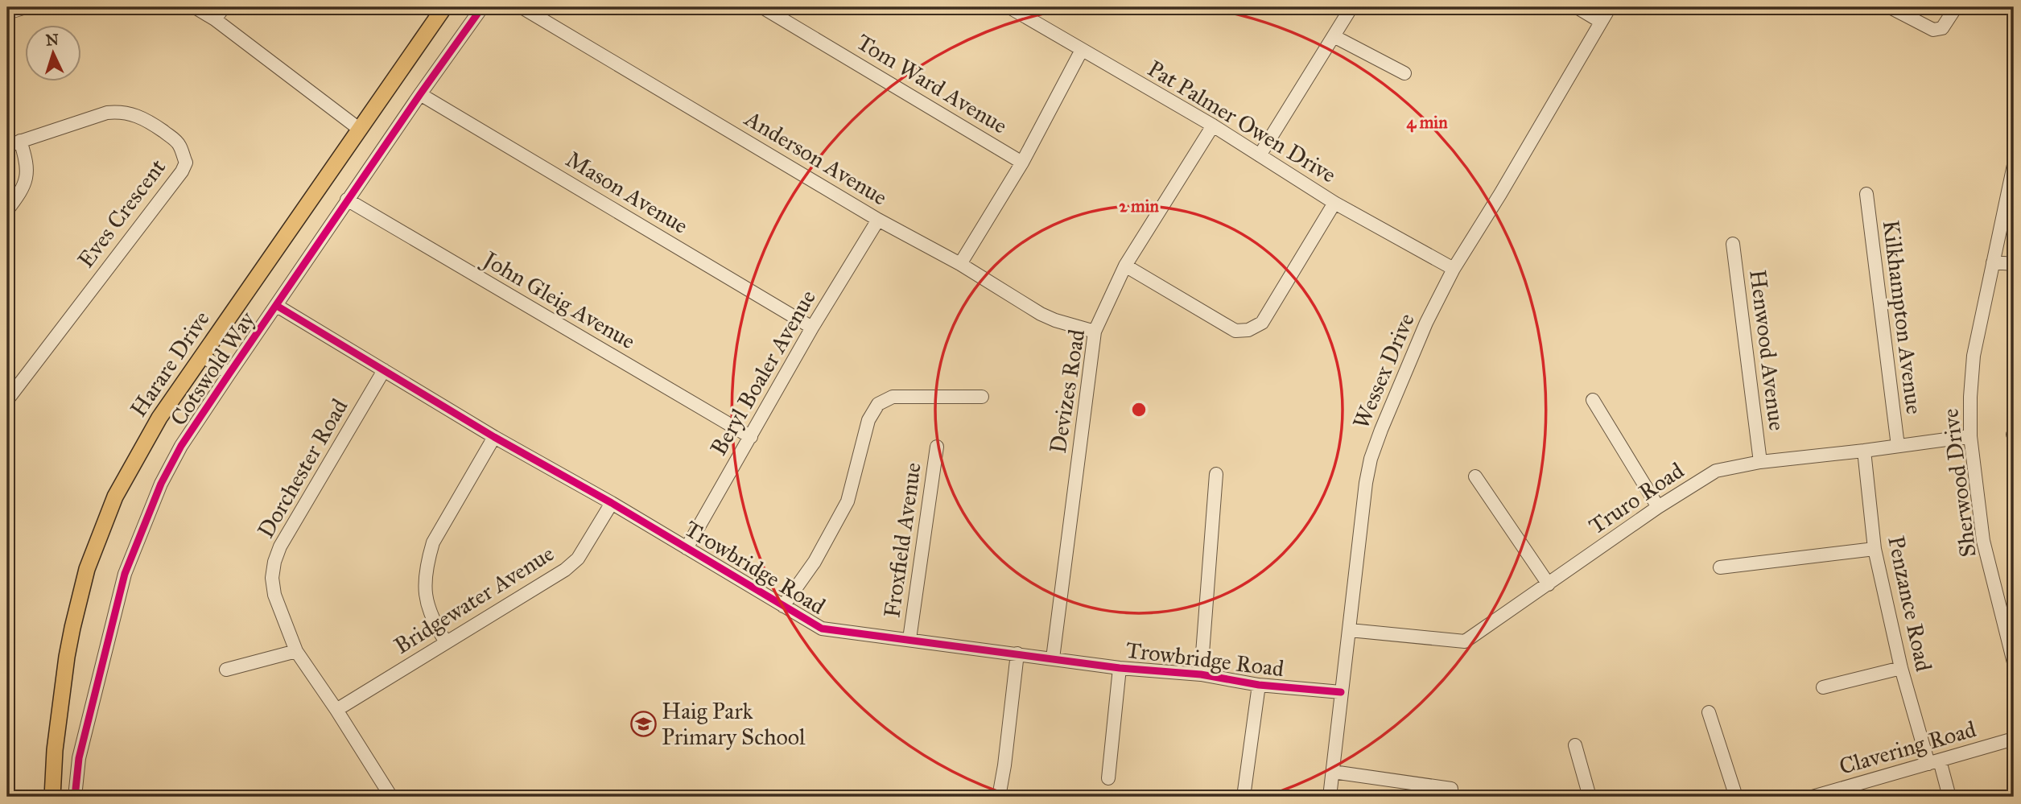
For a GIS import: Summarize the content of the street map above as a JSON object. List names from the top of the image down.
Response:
{
  "streets": {
    "main road": ["Harare Drive"],
    "street": [
      "Tom Ward Avenue",
      "Pat Palmer Owen Drive",
      "Anderson Avenue",
      "Mason Avenue",
      "Eves Crescent",
      "John Gleig Avenue",
      "Kilkhampton Avenue",
      "Henwood Avenue",
      "Cotswold Way",
      "Wessex Drive",
      "Beryl Boaler Avenue",
      "Devizes Road",
      "Dorchester Road",
      "Sherwood Drive",
      "Truro Road",
      "Froxfield Avenue",
      "Trowbridge Road",
      "Bridgewater Avenue",
      "Penzance Road",
      "Clavering Road"
    ]
  },
  "crossings": [
    ["Pat Palmer Owen Drive", "Wessex Drive"],
    ["Pat Palmer Owen Drive", "Devizes Road"],
    ["Anderson Avenue", "Beryl Boaler Avenue"],
    ["Anderson Avenue", "Devizes Road"],
    ["Mason Avenue", "Cotswold Way"],
    ["Mason Avenue", "Beryl Boaler Avenue"],
    ["John Gleig Avenue", "Cotswold Way"],
    ["John Gleig Avenue", "Beryl Boaler Avenue"],
    ["Kilkhampton Avenue", "Truro Road"],
    ["Henwood Avenue", "Truro Road"],
    ["Harare Drive", "Cotswold Way"],
    ["Cotswold Way", "Trowbridge Road"],
    ["Wessex Drive", "Truro Road"],
    ["Wessex Drive", "Trowbridge Road"],
    ["Beryl Boaler Avenue", "Trowbridge Road"],
    ["Devizes Road", "Trowbridge Road"],
    ["Dorchester Road", "Trowbridge Road"],
    ["Dorchester Road", "Bridgewater Avenue"],
    ["Sherwood Drive", "Truro Road"],
    ["Truro Road", "Penzance Road"],
    ["Froxfield Avenue", "Trowbridge Road"],
    ["Trowbridge Road", "Bridgewater Avenue"],
    ["Penzance Road", "Clavering Road"]
  ],
  "places": {
    "school or university": ["Haig Park Primary School"]
  },
  "north": "top",
  "rings": ["4 min", "2 min"]
}
